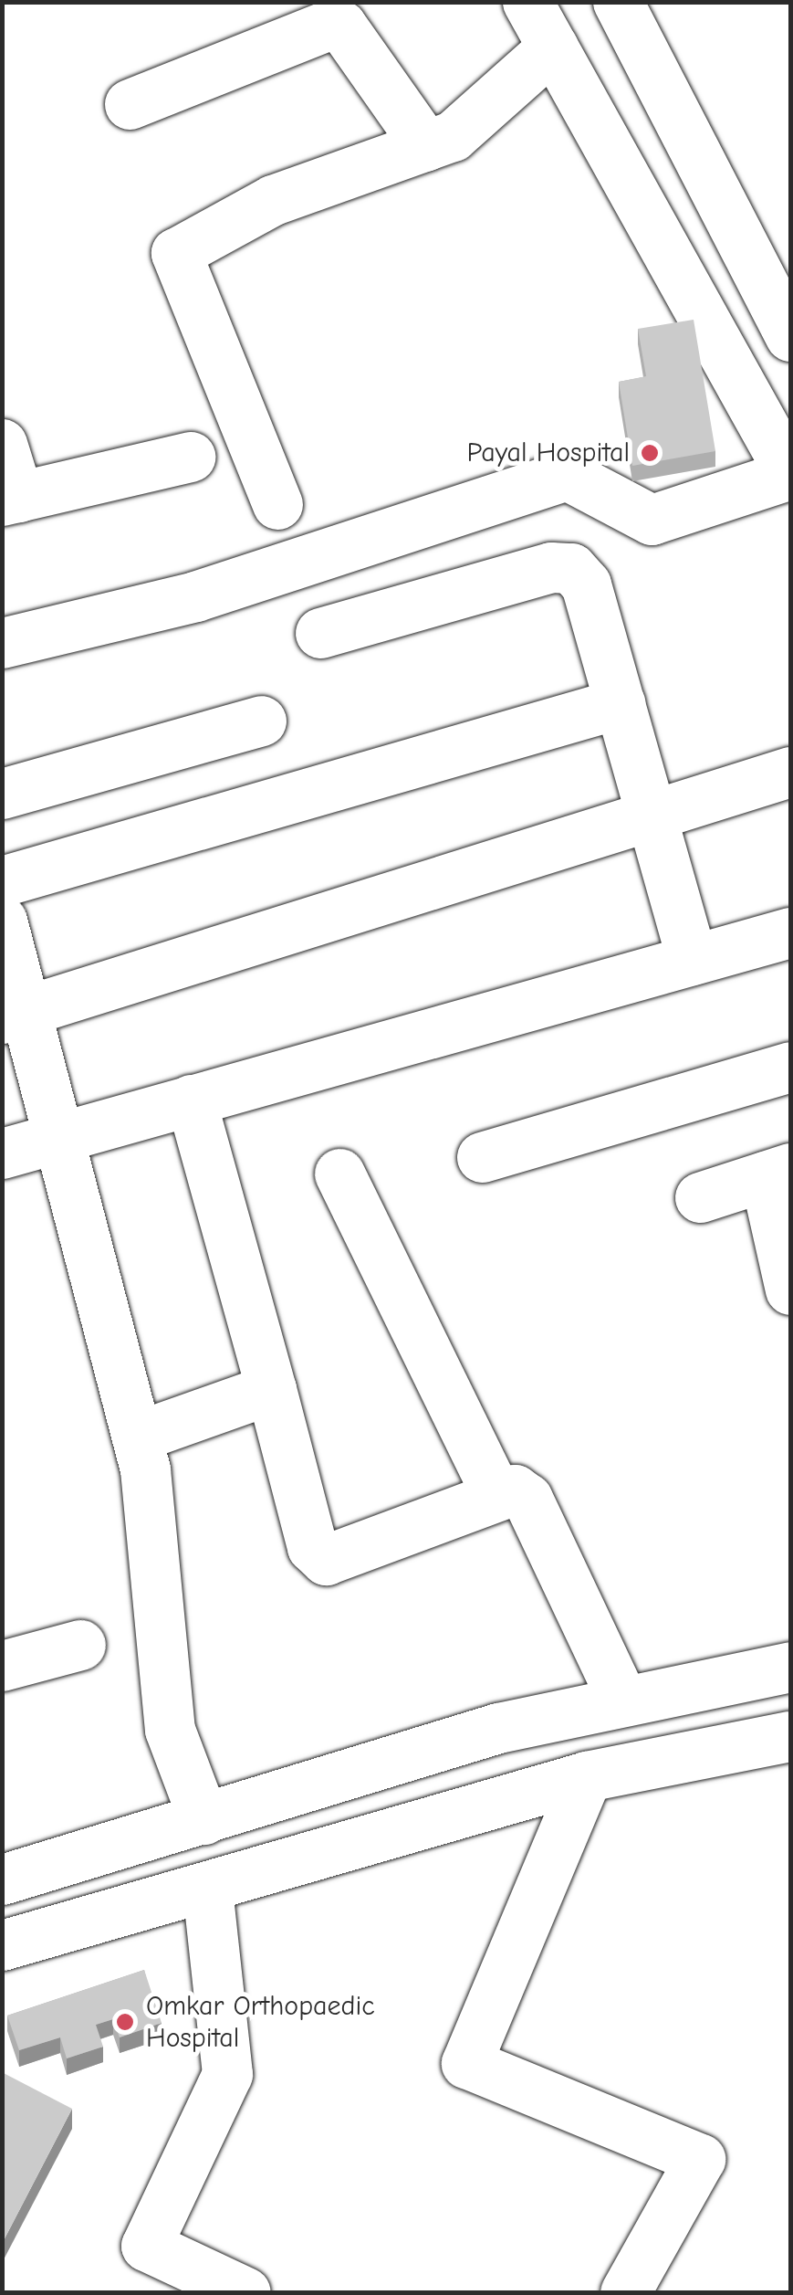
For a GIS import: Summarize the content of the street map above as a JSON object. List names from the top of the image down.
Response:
{
  "places": ["Payal Hospital", "Omkar Orthopaedic Hospital"]
}
